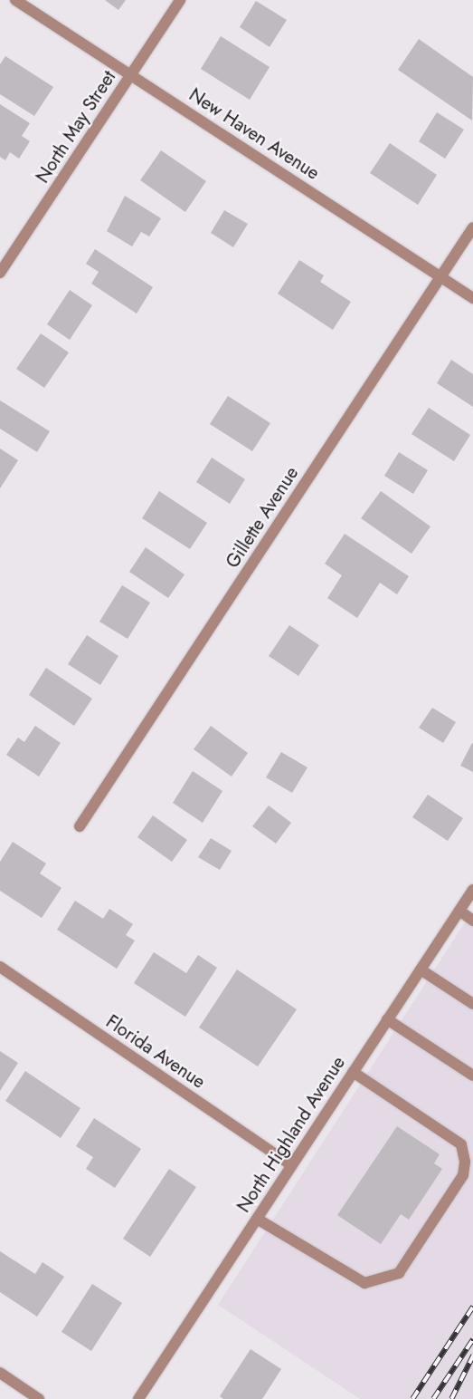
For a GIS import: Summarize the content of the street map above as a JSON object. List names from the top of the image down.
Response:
{
  "streets": {
    "street": [
      "North May Street",
      "New Haven Avenue",
      "Gillette Avenue",
      "Florida Avenue",
      "North Highland Avenue"
    ]
  },
  "crossings": [
    ["North May Street", "New Haven Avenue"],
    ["New Haven Avenue", "Gillette Avenue"],
    ["Florida Avenue", "North Highland Avenue"]
  ]
}
